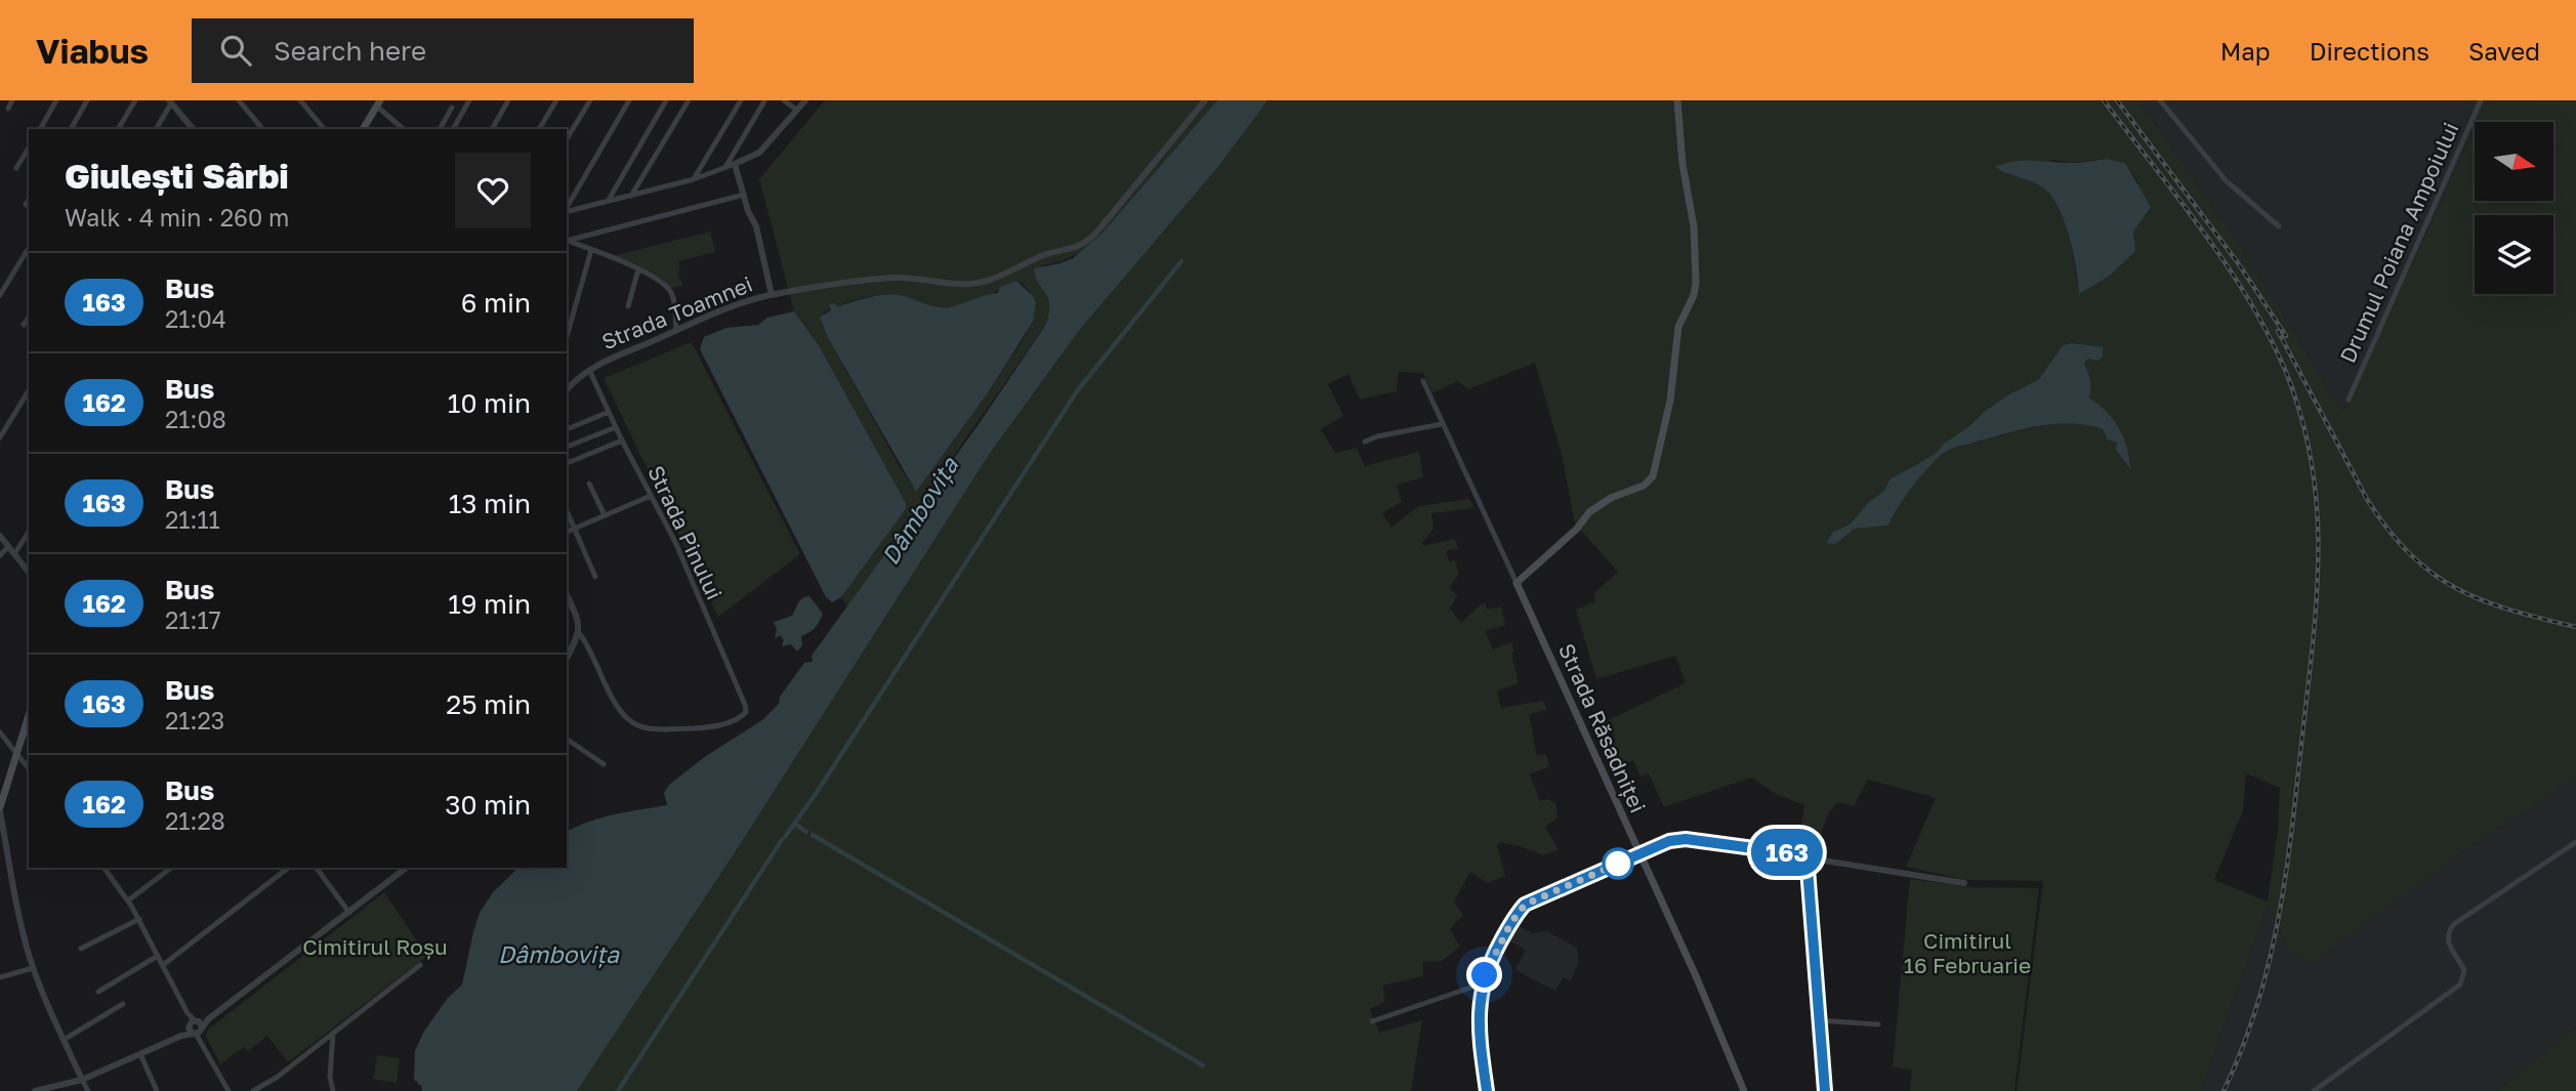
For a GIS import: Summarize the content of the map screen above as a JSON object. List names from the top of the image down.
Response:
{
  "streets": {
    "main road": ["Strada Răsadniței"],
    "street": ["Drumul Poiana Ampoiului", "Strada Toamnei", "Strada Pinului"]
  },
  "crossings": [
    ["Strada Toamnei", "Strada Pinului"]
  ],
  "water": ["Dâmbovița"],
  "parks": ["Cimitirul 16 Februarie", "Cimitirul Roșu"],
  "lines": ["bus line 163"],
  "north": "right",
  "page": {
    "header": "Viabus",
    "search": "Search here",
    "nav": ["Map", "Directions", "Saved"],
    "on_map": "163",
    "heading": ["Giulești Sârbi", "Walk · 4 min · 260 m"],
    "list": [
      {
        "mark": "163",
        "name": "Bus",
        "note": "21:04",
        "value": "6 min"
      },
      {
        "mark": "162",
        "name": "Bus",
        "note": "21:08",
        "value": "10 min"
      },
      {
        "mark": "163",
        "name": "Bus",
        "note": "21:11",
        "value": "13 min"
      },
      {
        "mark": "162",
        "name": "Bus",
        "note": "21:17",
        "value": "19 min"
      },
      {
        "mark": "163",
        "name": "Bus",
        "note": "21:23",
        "value": "25 min"
      },
      {
        "mark": "162",
        "name": "Bus",
        "note": "21:28",
        "value": "30 min"
      }
    ]
  }
}
